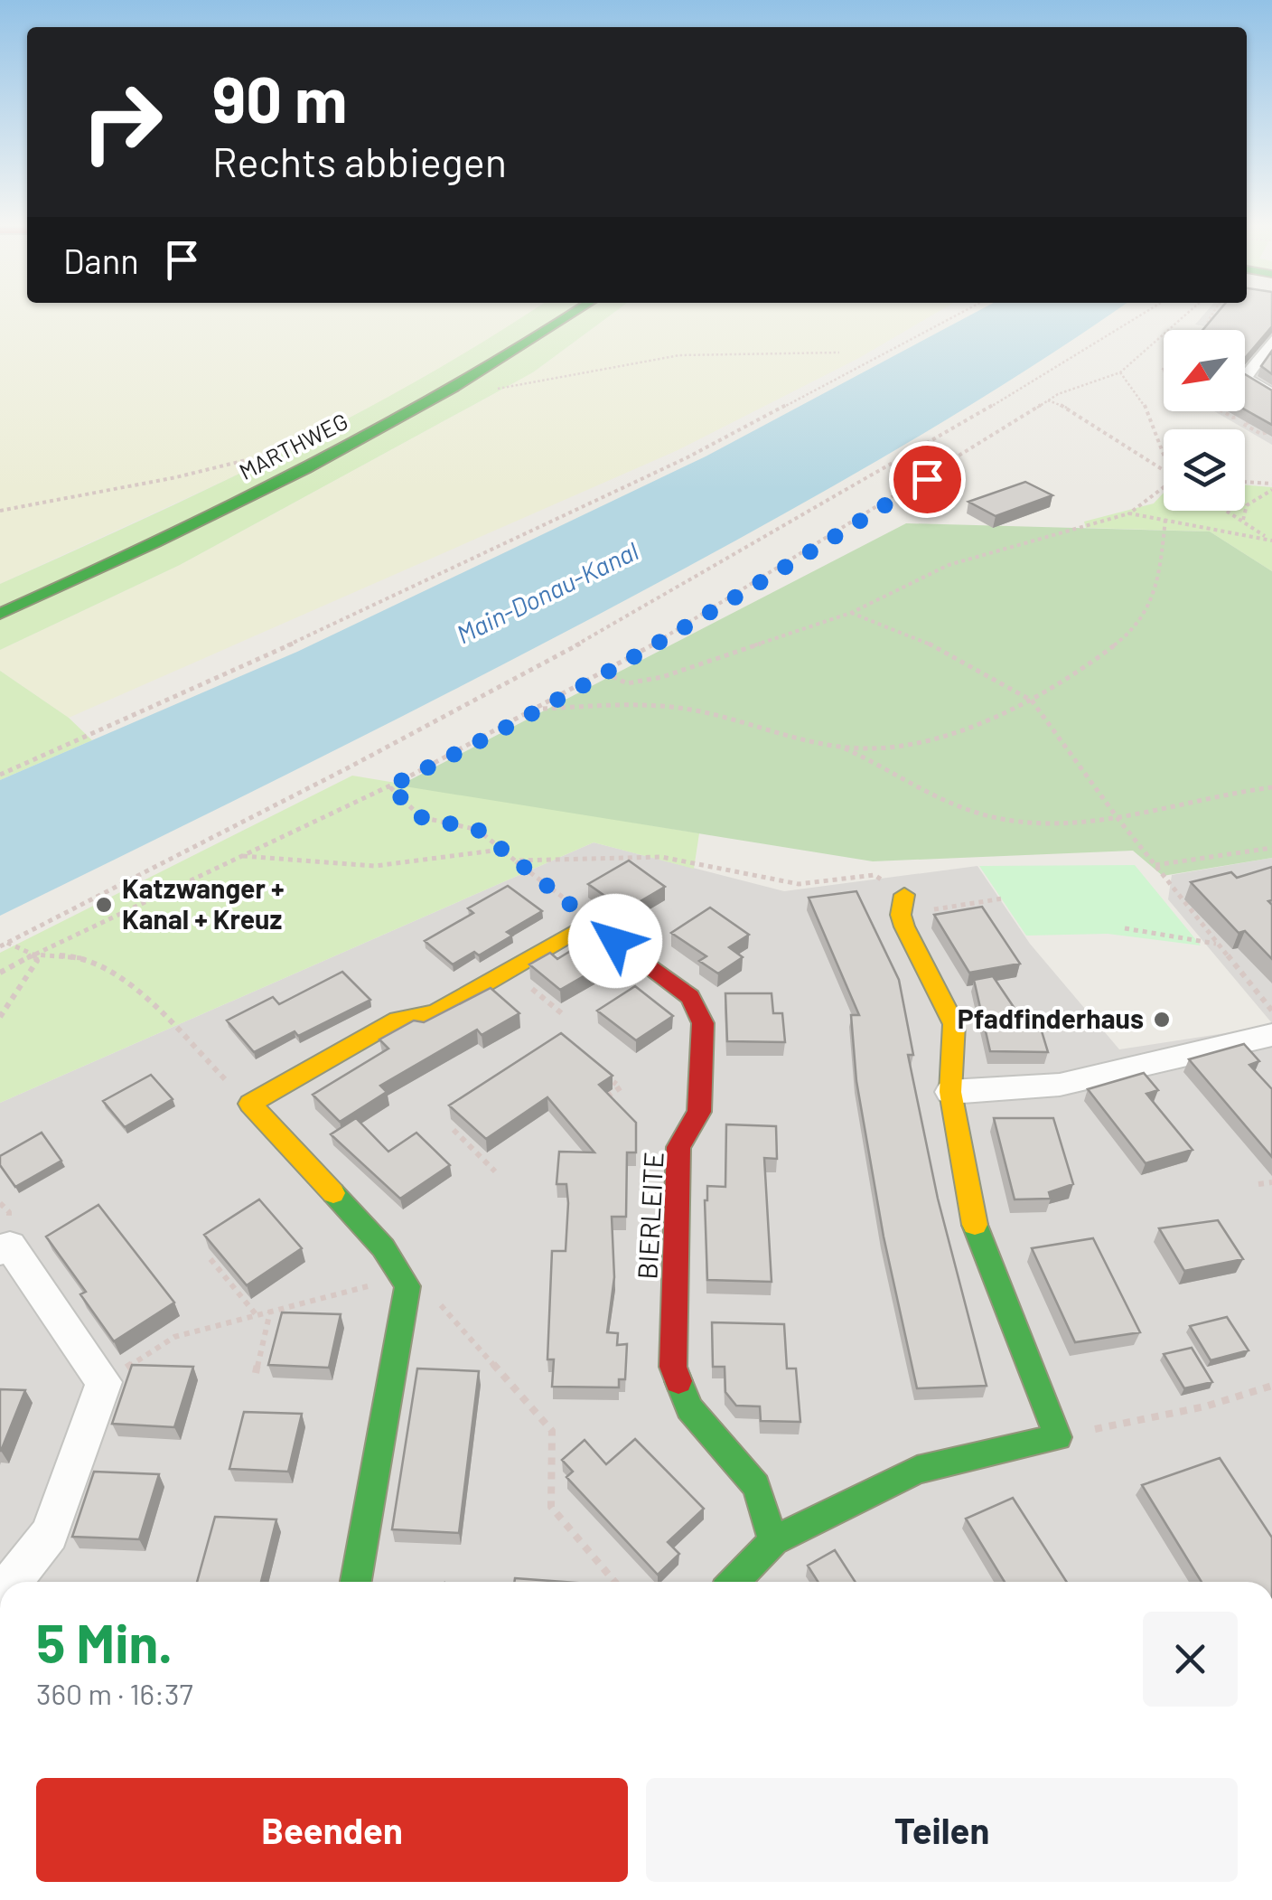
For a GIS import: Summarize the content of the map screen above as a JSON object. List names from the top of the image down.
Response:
{
  "streets": {
    "street": ["MARTHWEG", "BIERLEITE"]
  },
  "water": ["Main-Donau-Kanal"],
  "places": ["Katzwanger + Kanal + Kreuz", "Pfadfinderhaus"],
  "north": "bottom left",
  "page": {
    "turn": ["90 m", "Rechts abbiegen"],
    "then": "Dann",
    "heading": ["5 Min.", "360 m · 16:37"],
    "buttons": ["Beenden", "Teilen"]
  }
}
